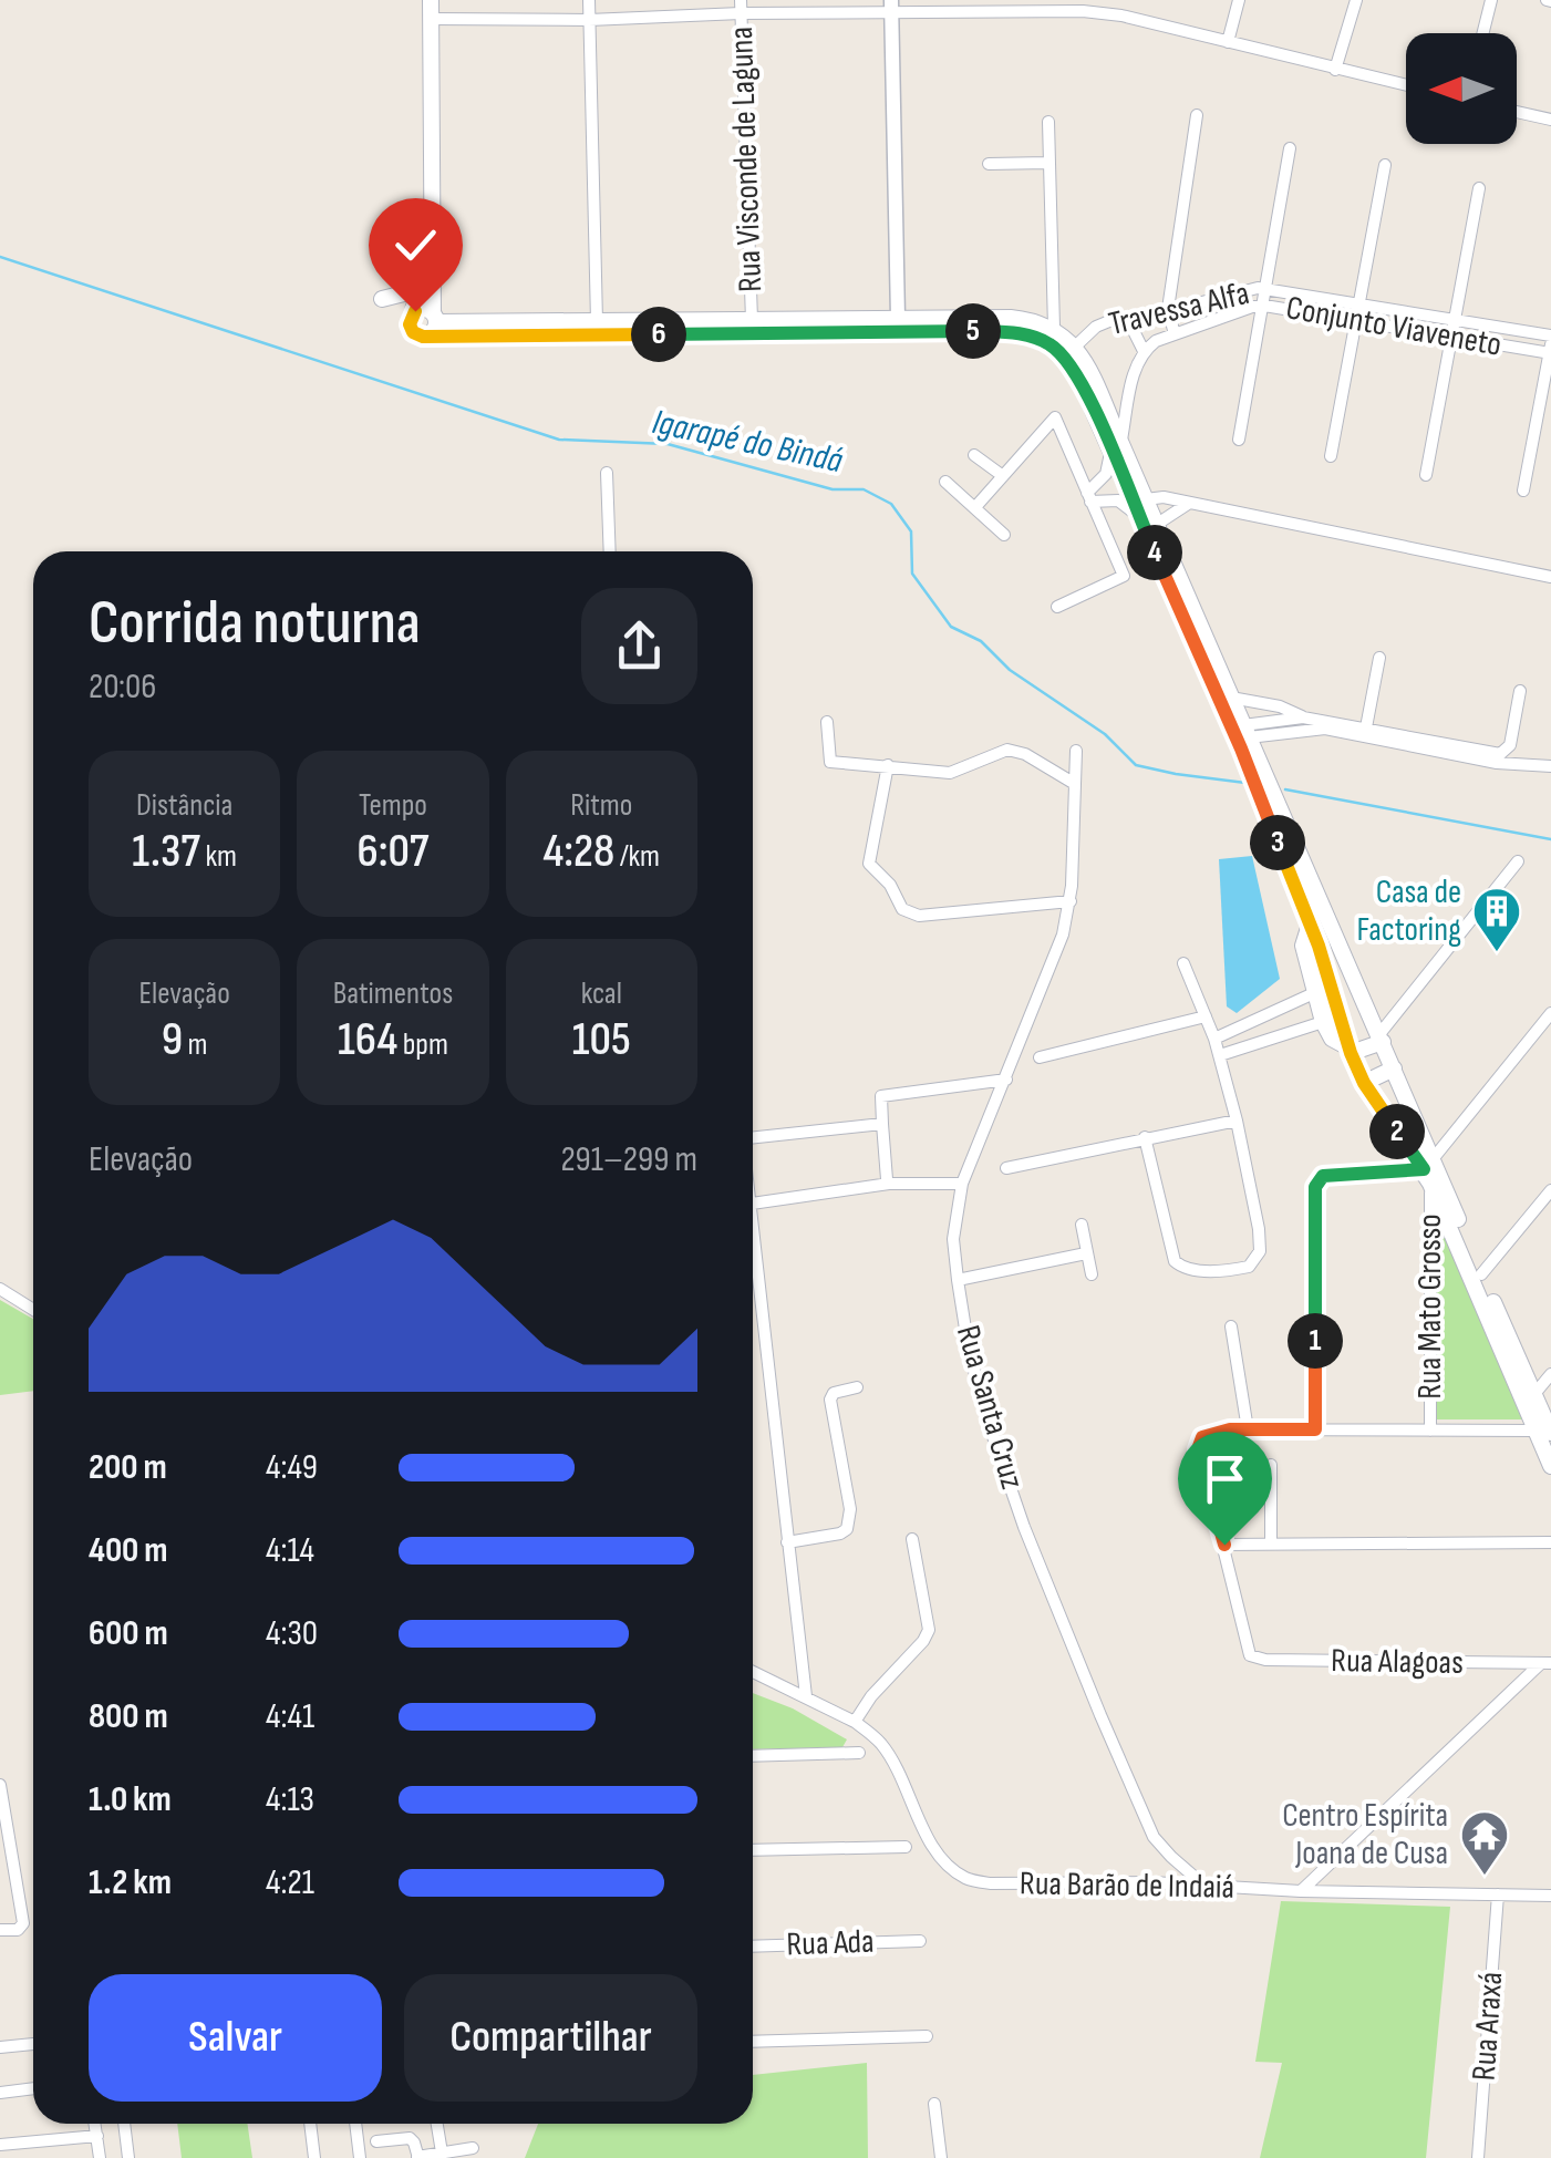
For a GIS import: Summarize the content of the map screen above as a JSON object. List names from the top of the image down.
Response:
{
  "streets": {
    "street": [
      "Rua Visconde de Laguna",
      "Travessa Alfa",
      "Conjunto Viaveneto",
      "Rua Mato Grosso",
      "Rua Santa Cruz",
      "Rua Alagoas",
      "Rua Barão de Indaiá",
      "Rua Ada",
      "Rua Araxá"
    ]
  },
  "crossings": [
    ["Rua Santa Cruz", "Rua Barão de Indaiá"],
    ["Rua Barão de Indaiá", "Rua Araxá"]
  ],
  "water": ["Igarapé do Bindá"],
  "places": {
    "building": ["Casa de Factoring"],
    "temple": ["Centro Espírita Joana de Cusa"]
  },
  "north": "left",
  "page": {
    "pins": [
      "5",
      "6",
      "4",
      "3",
      "2",
      "1"
    ],
    "heading": ["Corrida noturna", "20:06"],
    "stats": [
      ["Distância", "1.37 km"],
      ["Tempo", "6:07"],
      ["Ritmo", "4:28 /km"],
      ["Elevação", "9 m"],
      ["Batimentos", "164 bpm"],
      ["kcal", "105"]
    ],
    "chart": ["Elevação", "291–299 m"],
    "list": [
      {
        "name": "200 m",
        "note": "4:49"
      },
      {
        "name": "400 m",
        "note": "4:14"
      },
      {
        "name": "600 m",
        "note": "4:30"
      },
      {
        "name": "800 m",
        "note": "4:41"
      },
      {
        "name": "1.0 km",
        "note": "4:13"
      },
      {
        "name": "1.2 km",
        "note": "4:21"
      }
    ],
    "buttons": ["Salvar", "Compartilhar"]
  }
}
